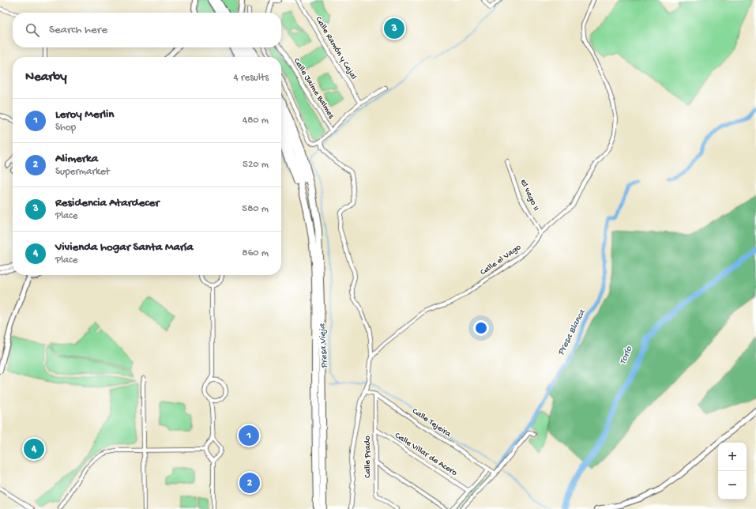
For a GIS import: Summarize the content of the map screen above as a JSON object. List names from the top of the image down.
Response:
{
  "streets": {
    "street": [
      "Calle Ramón y Cajal",
      "Calle Jaime Balmes",
      "El vago II",
      "Calle el Vago",
      "Calle Tejeira",
      "Calle Villar de Acero",
      "Calle Prado"
    ]
  },
  "crossings": [
    ["Calle Ramón y Cajal", "Calle Jaime Balmes"],
    ["El vago II", "Calle el Vago"],
    ["Calle Tejeira", "Calle Prado"],
    ["Calle Villar de Acero", "Calle Prado"]
  ],
  "water": ["Presa Blanca", "Presa Vieja", "Torío"],
  "page": {
    "search": "Search here",
    "pins": [
      "3",
      "1",
      "4",
      "2"
    ],
    "heading": ["Nearby", "4 results"],
    "list": [
      {
        "mark": "1",
        "name": "Leroy Merlin",
        "note": "Shop",
        "value": "480 m"
      },
      {
        "mark": "2",
        "name": "Alimerka",
        "note": "Supermarket",
        "value": "520 m"
      },
      {
        "mark": "3",
        "name": "Residencia Atardecer",
        "note": "Place",
        "value": "580 m"
      },
      {
        "mark": "4",
        "name": "Vivienda hogar Santa María",
        "note": "Place",
        "value": "860 m"
      }
    ],
    "map_buttons": ["+", "−"]
  }
}
